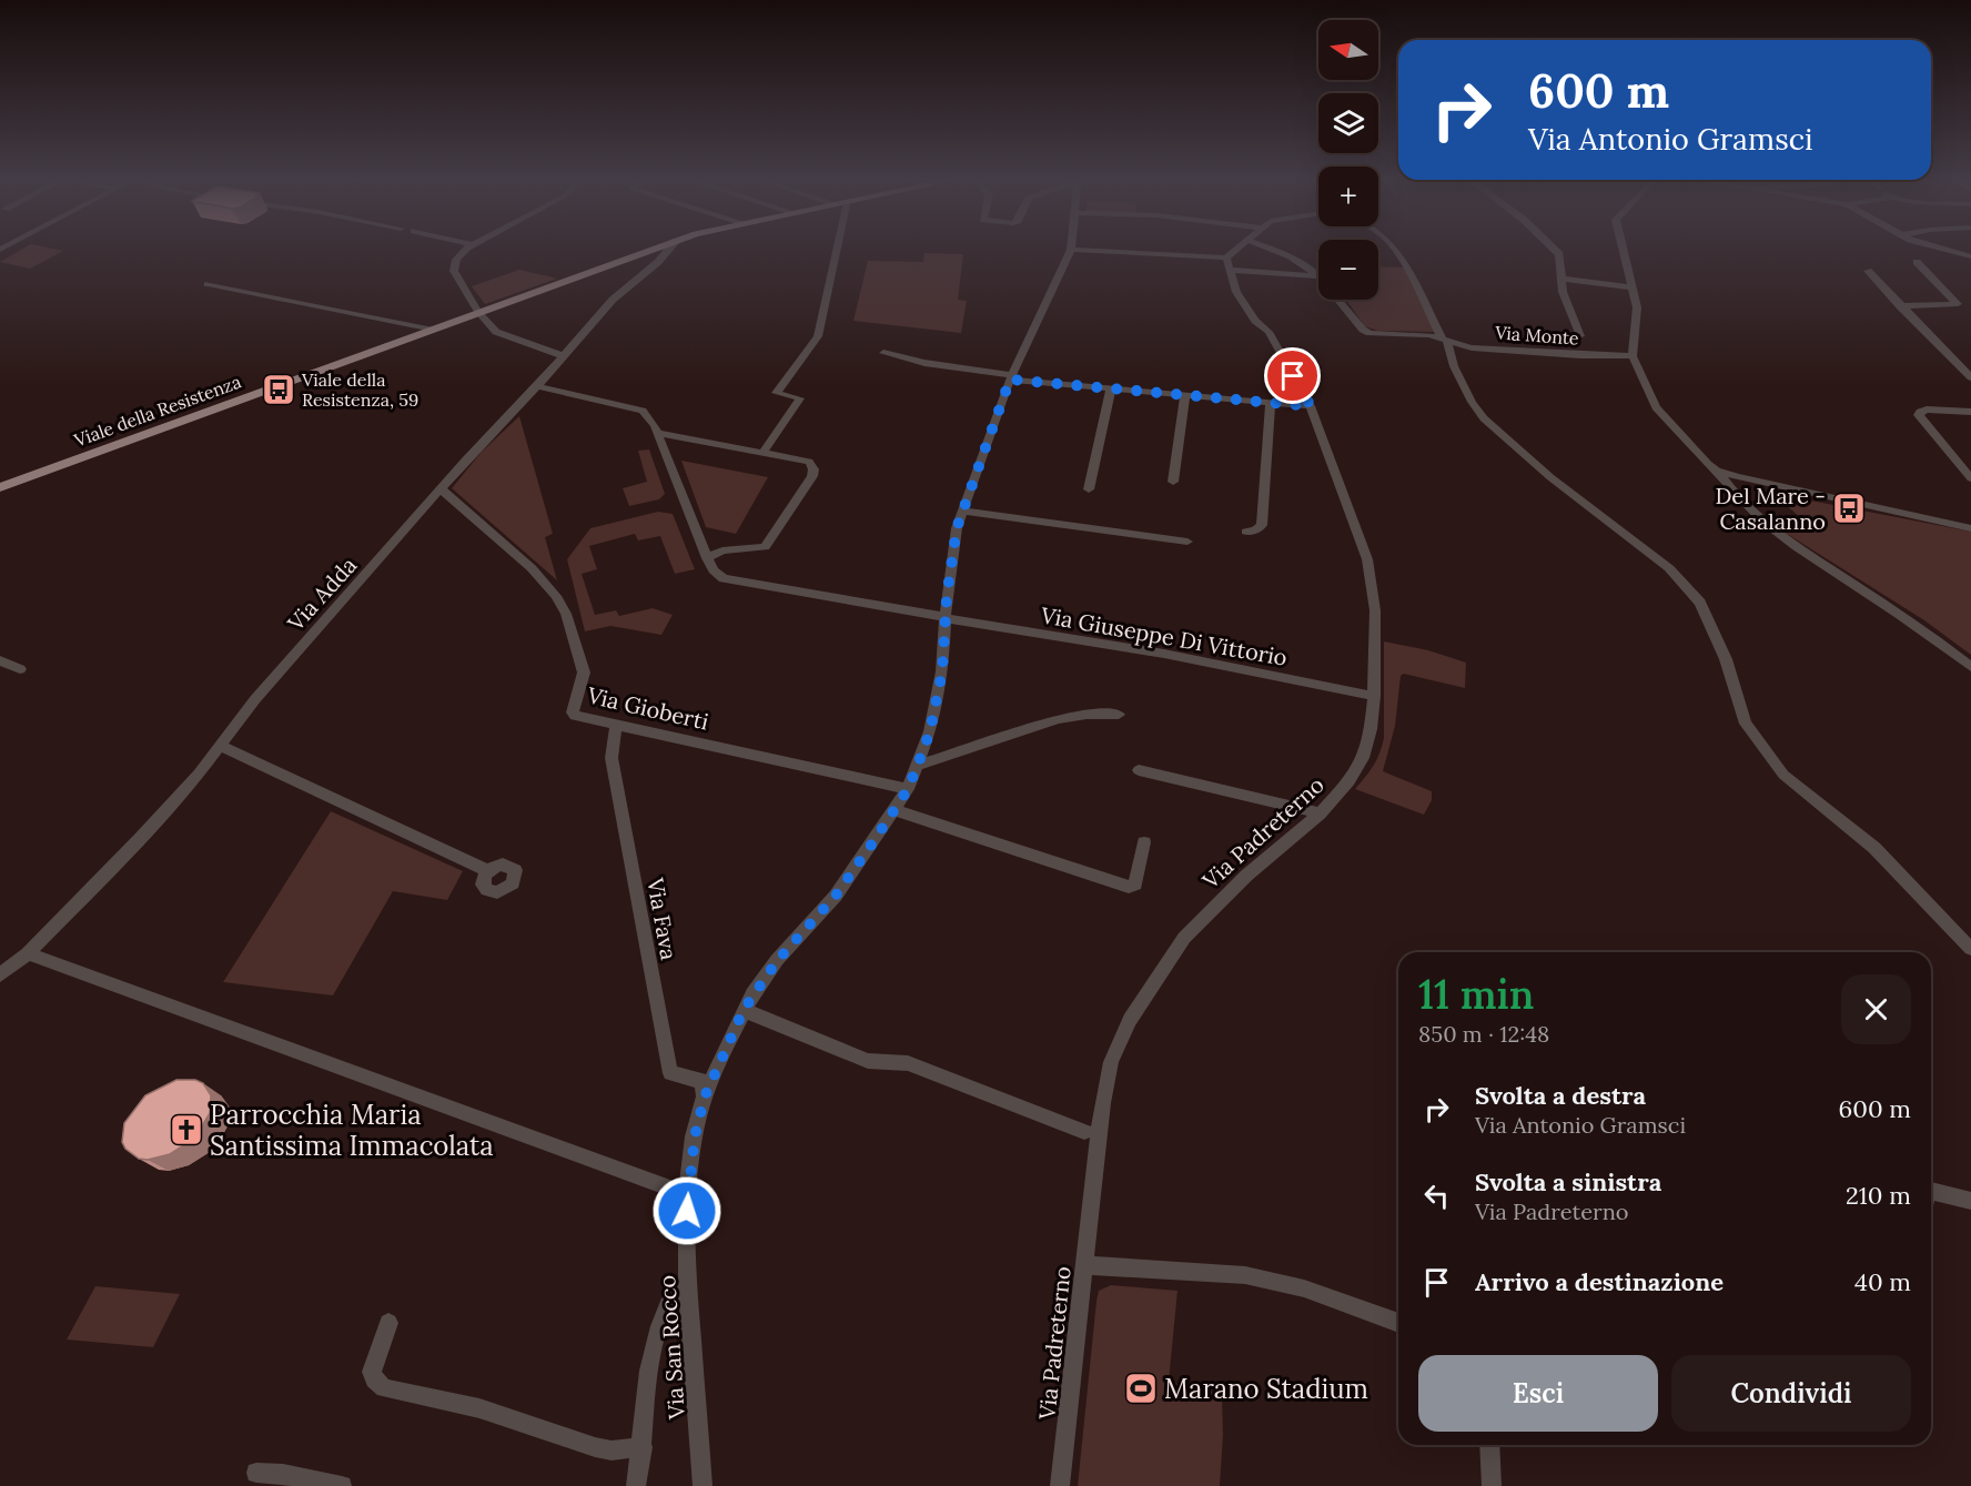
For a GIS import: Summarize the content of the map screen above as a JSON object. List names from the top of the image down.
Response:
{
  "streets": {
    "main road": ["Viale della Resistenza"],
    "street": [
      "Via Monte",
      "Via Adda",
      "Via Giuseppe Di Vittorio",
      "Via Gioberti",
      "Via Padreterno",
      "Via Fava",
      "Via San Rocco"
    ]
  },
  "crossings": [
    ["Via Adda", "Via Gioberti"],
    ["Via Giuseppe Di Vittorio", "Via Padreterno"],
    ["Via Giuseppe Di Vittorio", "Via San Rocco"],
    ["Via Gioberti", "Via Fava"],
    ["Via Gioberti", "Via San Rocco"],
    ["Via Fava", "Via San Rocco"]
  ],
  "places": {
    "bus stop": ["Viale della Resistenza, 59", "Del Mare - Casalanno"],
    "church": ["Parrocchia Maria Santissima Immacolata"],
    "sports": ["Marano Stadium"]
  },
  "north": "left",
  "page": {
    "map_buttons": ["+", "−"],
    "turn": ["600 m", "Via Antonio Gramsci"],
    "heading": ["11 min", "850 m · 12:48"],
    "list": [
      {
        "name": "Svolta a destra",
        "note": "Via Antonio Gramsci",
        "value": "600 m"
      },
      {
        "name": "Svolta a sinistra",
        "note": "Via Padreterno",
        "value": "210 m"
      },
      {
        "name": "Arrivo a destinazione",
        "value": "40 m"
      }
    ],
    "buttons": ["Esci", "Condividi"]
  }
}
